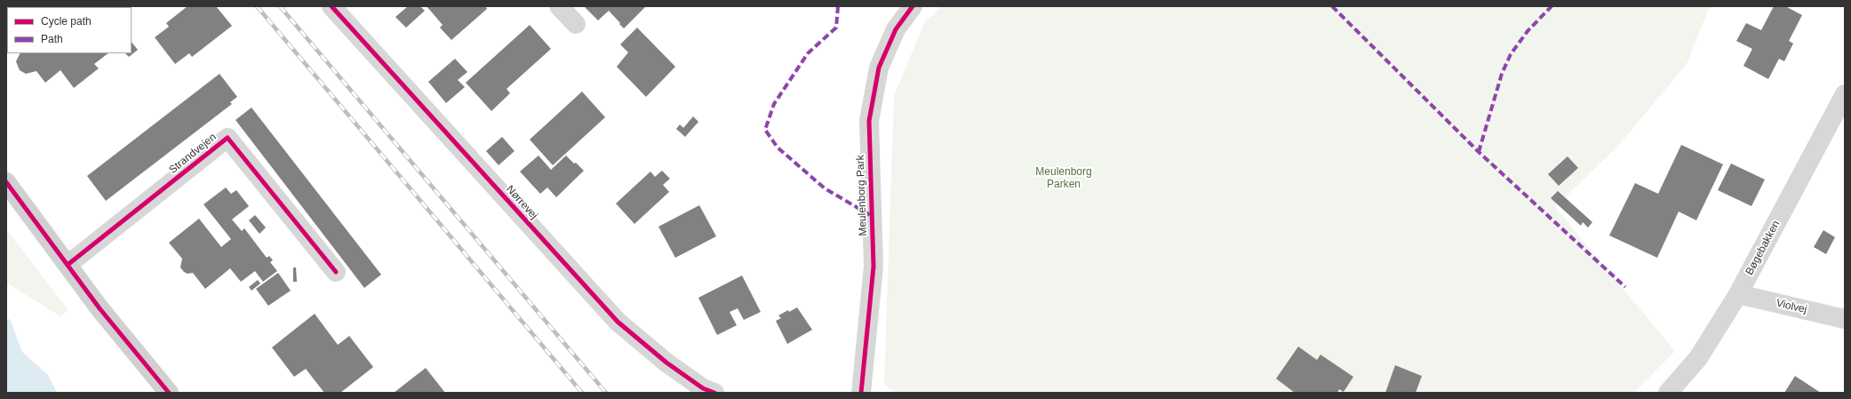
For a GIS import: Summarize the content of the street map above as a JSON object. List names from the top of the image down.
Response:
{
  "streets": {
    "street": [
      "Strandvejen",
      "Meulenborg Park",
      "Nørrevej",
      "Bøgebakken",
      "Violvej"
    ]
  },
  "crossings": [
    ["Bøgebakken", "Violvej"]
  ],
  "parks": ["Meulenborg Parken"],
  "legend": ["Cycle path", "Path"]
}
